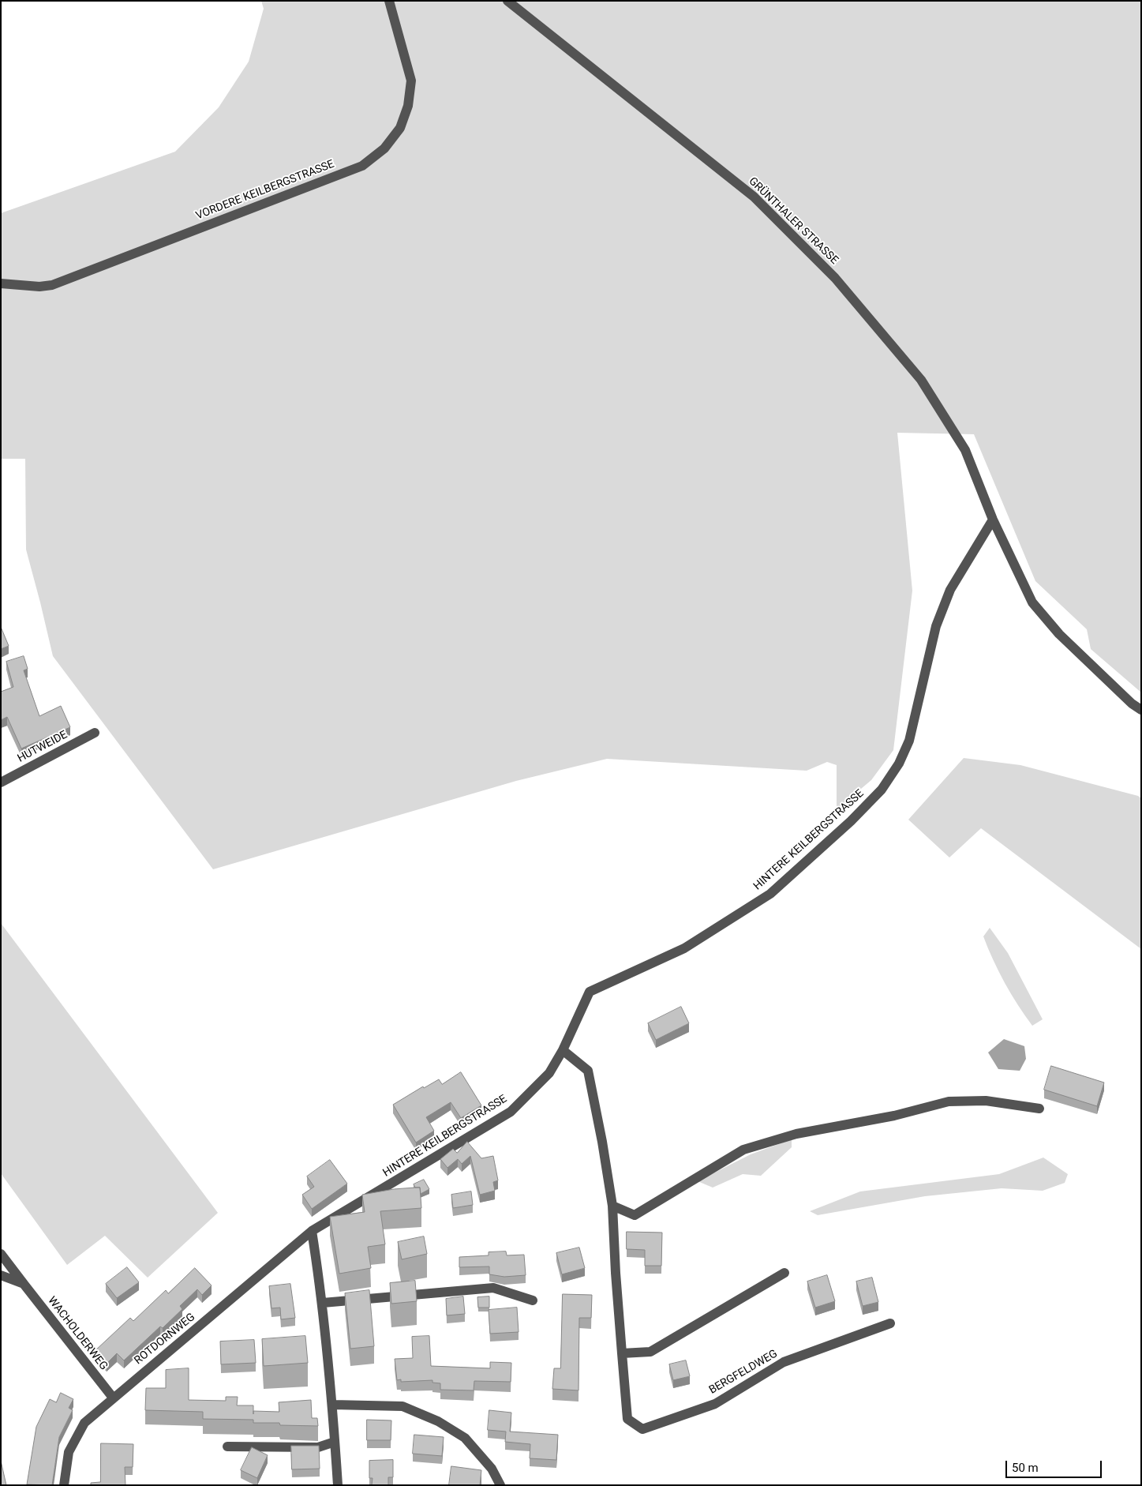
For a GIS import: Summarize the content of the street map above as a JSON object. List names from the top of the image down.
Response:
{
  "streets": {
    "street": [
      "VORDERE KEILBERGSTRASSE",
      "GRÜNTHALER STRASSE",
      "HUTWEIDE",
      "HINTERE KEILBERGSTRASSE",
      "WACHOLDERWEG",
      "ROTDORNWEG",
      "BERGFELDWEG"
    ]
  },
  "crossings": [
    ["GRÜNTHALER STRASSE", "HINTERE KEILBERGSTRASSE"],
    ["HINTERE KEILBERGSTRASSE", "ROTDORNWEG"],
    ["HINTERE KEILBERGSTRASSE", "BERGFELDWEG"],
    ["WACHOLDERWEG", "ROTDORNWEG"]
  ],
  "scale_bar": "50 m"
}
